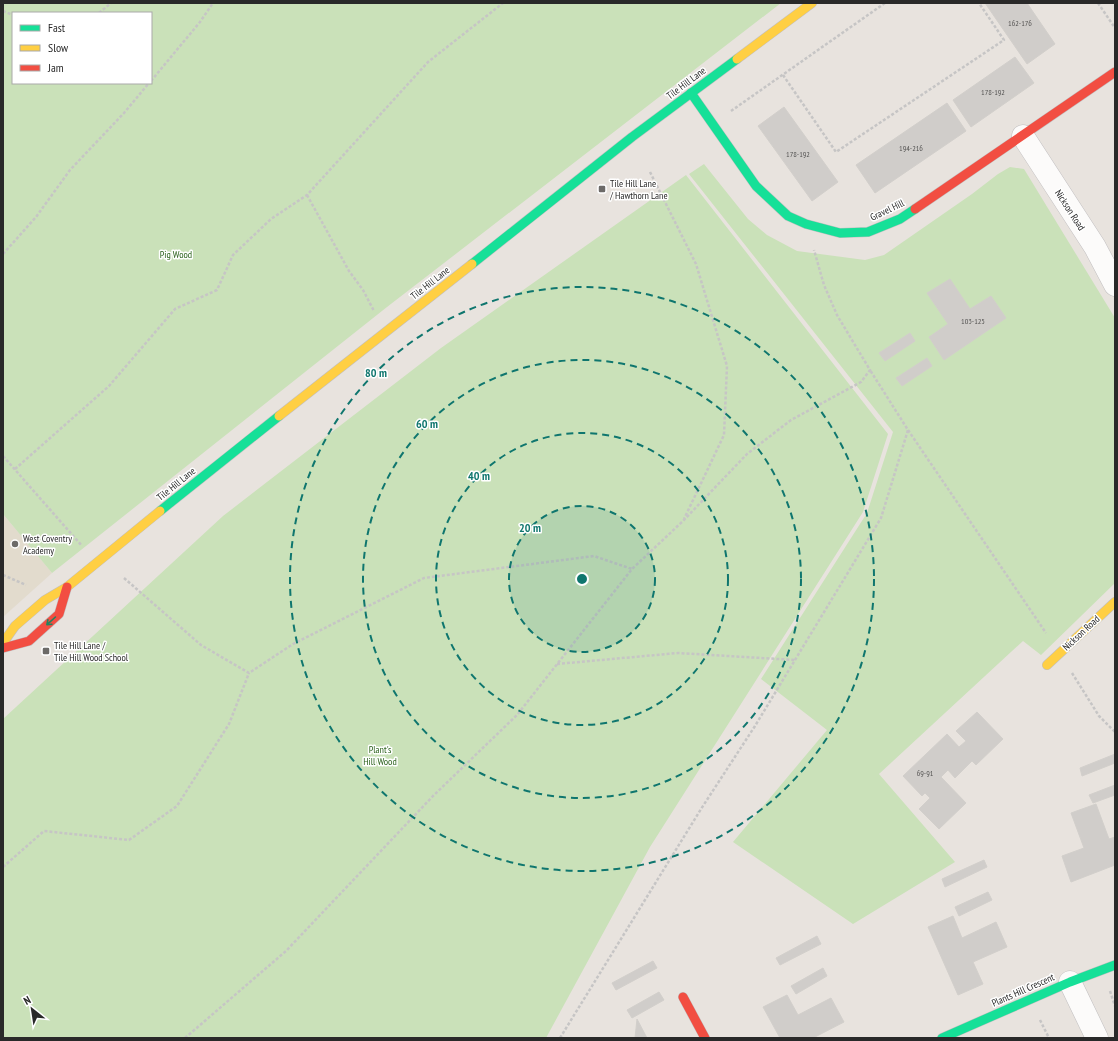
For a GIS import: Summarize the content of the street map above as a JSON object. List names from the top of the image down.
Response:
{
  "streets": {
    "main road": [
      "Tile Hill Lane",
      "Gravel Hill",
      "Nickson Road",
      "Plants Hill Crescent"
    ]
  },
  "crossings": [
    ["Tile Hill Lane", "Gravel Hill"],
    ["Gravel Hill", "Nickson Road"]
  ],
  "parks": ["Pig Wood", "Plant's Hill Wood"],
  "places": {
    "transit": ["Tile Hill Lane / Hawthorn Lane", "Tile Hill Lane / Tile Hill Wood School"],
    "other": ["West Coventry Academy"]
  },
  "house_numbers": [
    "162-176",
    "178-192",
    "194-216",
    "178-192",
    "103-125",
    "69-91"
  ],
  "legend": ["Fast", "Slow", "Jam"],
  "north": "top left",
  "rings": [
    "80 m",
    "60 m",
    "40 m",
    "20 m"
  ]
}
